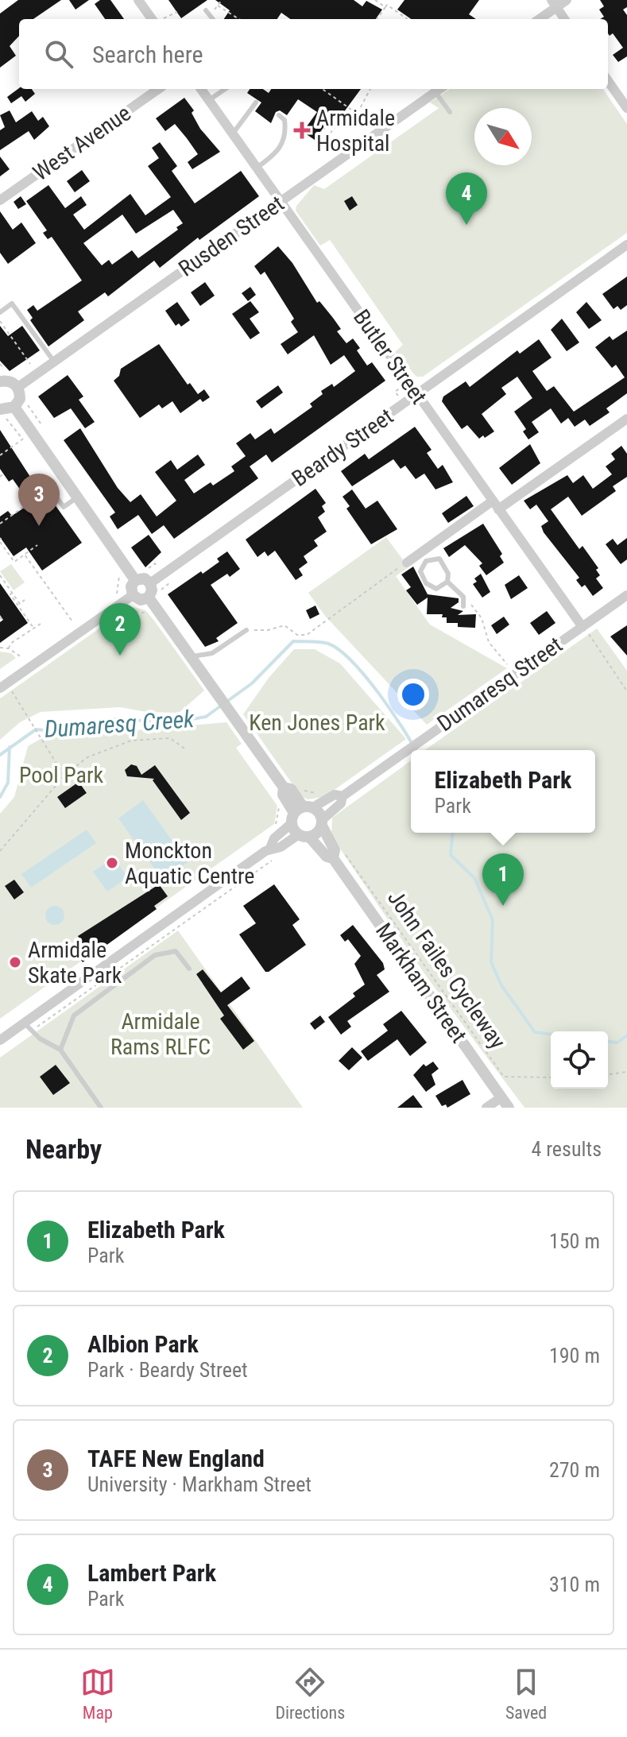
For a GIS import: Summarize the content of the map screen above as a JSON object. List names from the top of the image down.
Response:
{
  "streets": {
    "street": [
      "West Avenue",
      "Rusden Street",
      "Butler Street",
      "Beardy Street",
      "Dumaresq Street",
      "Markham Street"
    ],
    "path": ["John Failes Cycleway"]
  },
  "crossings": [
    ["Rusden Street", "Butler Street"],
    ["Butler Street", "Beardy Street"],
    ["Butler Street", "Dumaresq Street"],
    ["Dumaresq Street", "Markham Street"]
  ],
  "water": ["Dumaresq Creek"],
  "parks": ["Ken Jones Park", "Pool Park", "Armidale Rams RLFC"],
  "places": {
    "health": ["Armidale Hospital"],
    "other": ["Monckton Aquatic Centre", "Armidale Skate Park"]
  },
  "north": "bottom right",
  "page": {
    "search": "Search here",
    "pins": [
      "4",
      "3",
      "2",
      "1"
    ],
    "popup": ["Elizabeth Park", "Park"],
    "heading": ["Nearby", "4 results"],
    "list": [
      {
        "mark": "1",
        "name": "Elizabeth Park",
        "note": "Park",
        "value": "150 m"
      },
      {
        "mark": "2",
        "name": "Albion Park",
        "note": "Park · Beardy Street",
        "value": "190 m"
      },
      {
        "mark": "3",
        "name": "TAFE New England",
        "note": "University · Markham Street",
        "value": "270 m"
      },
      {
        "mark": "4",
        "name": "Lambert Park",
        "note": "Park",
        "value": "310 m"
      }
    ],
    "nav": ["Map", "Directions", "Saved"]
  }
}
